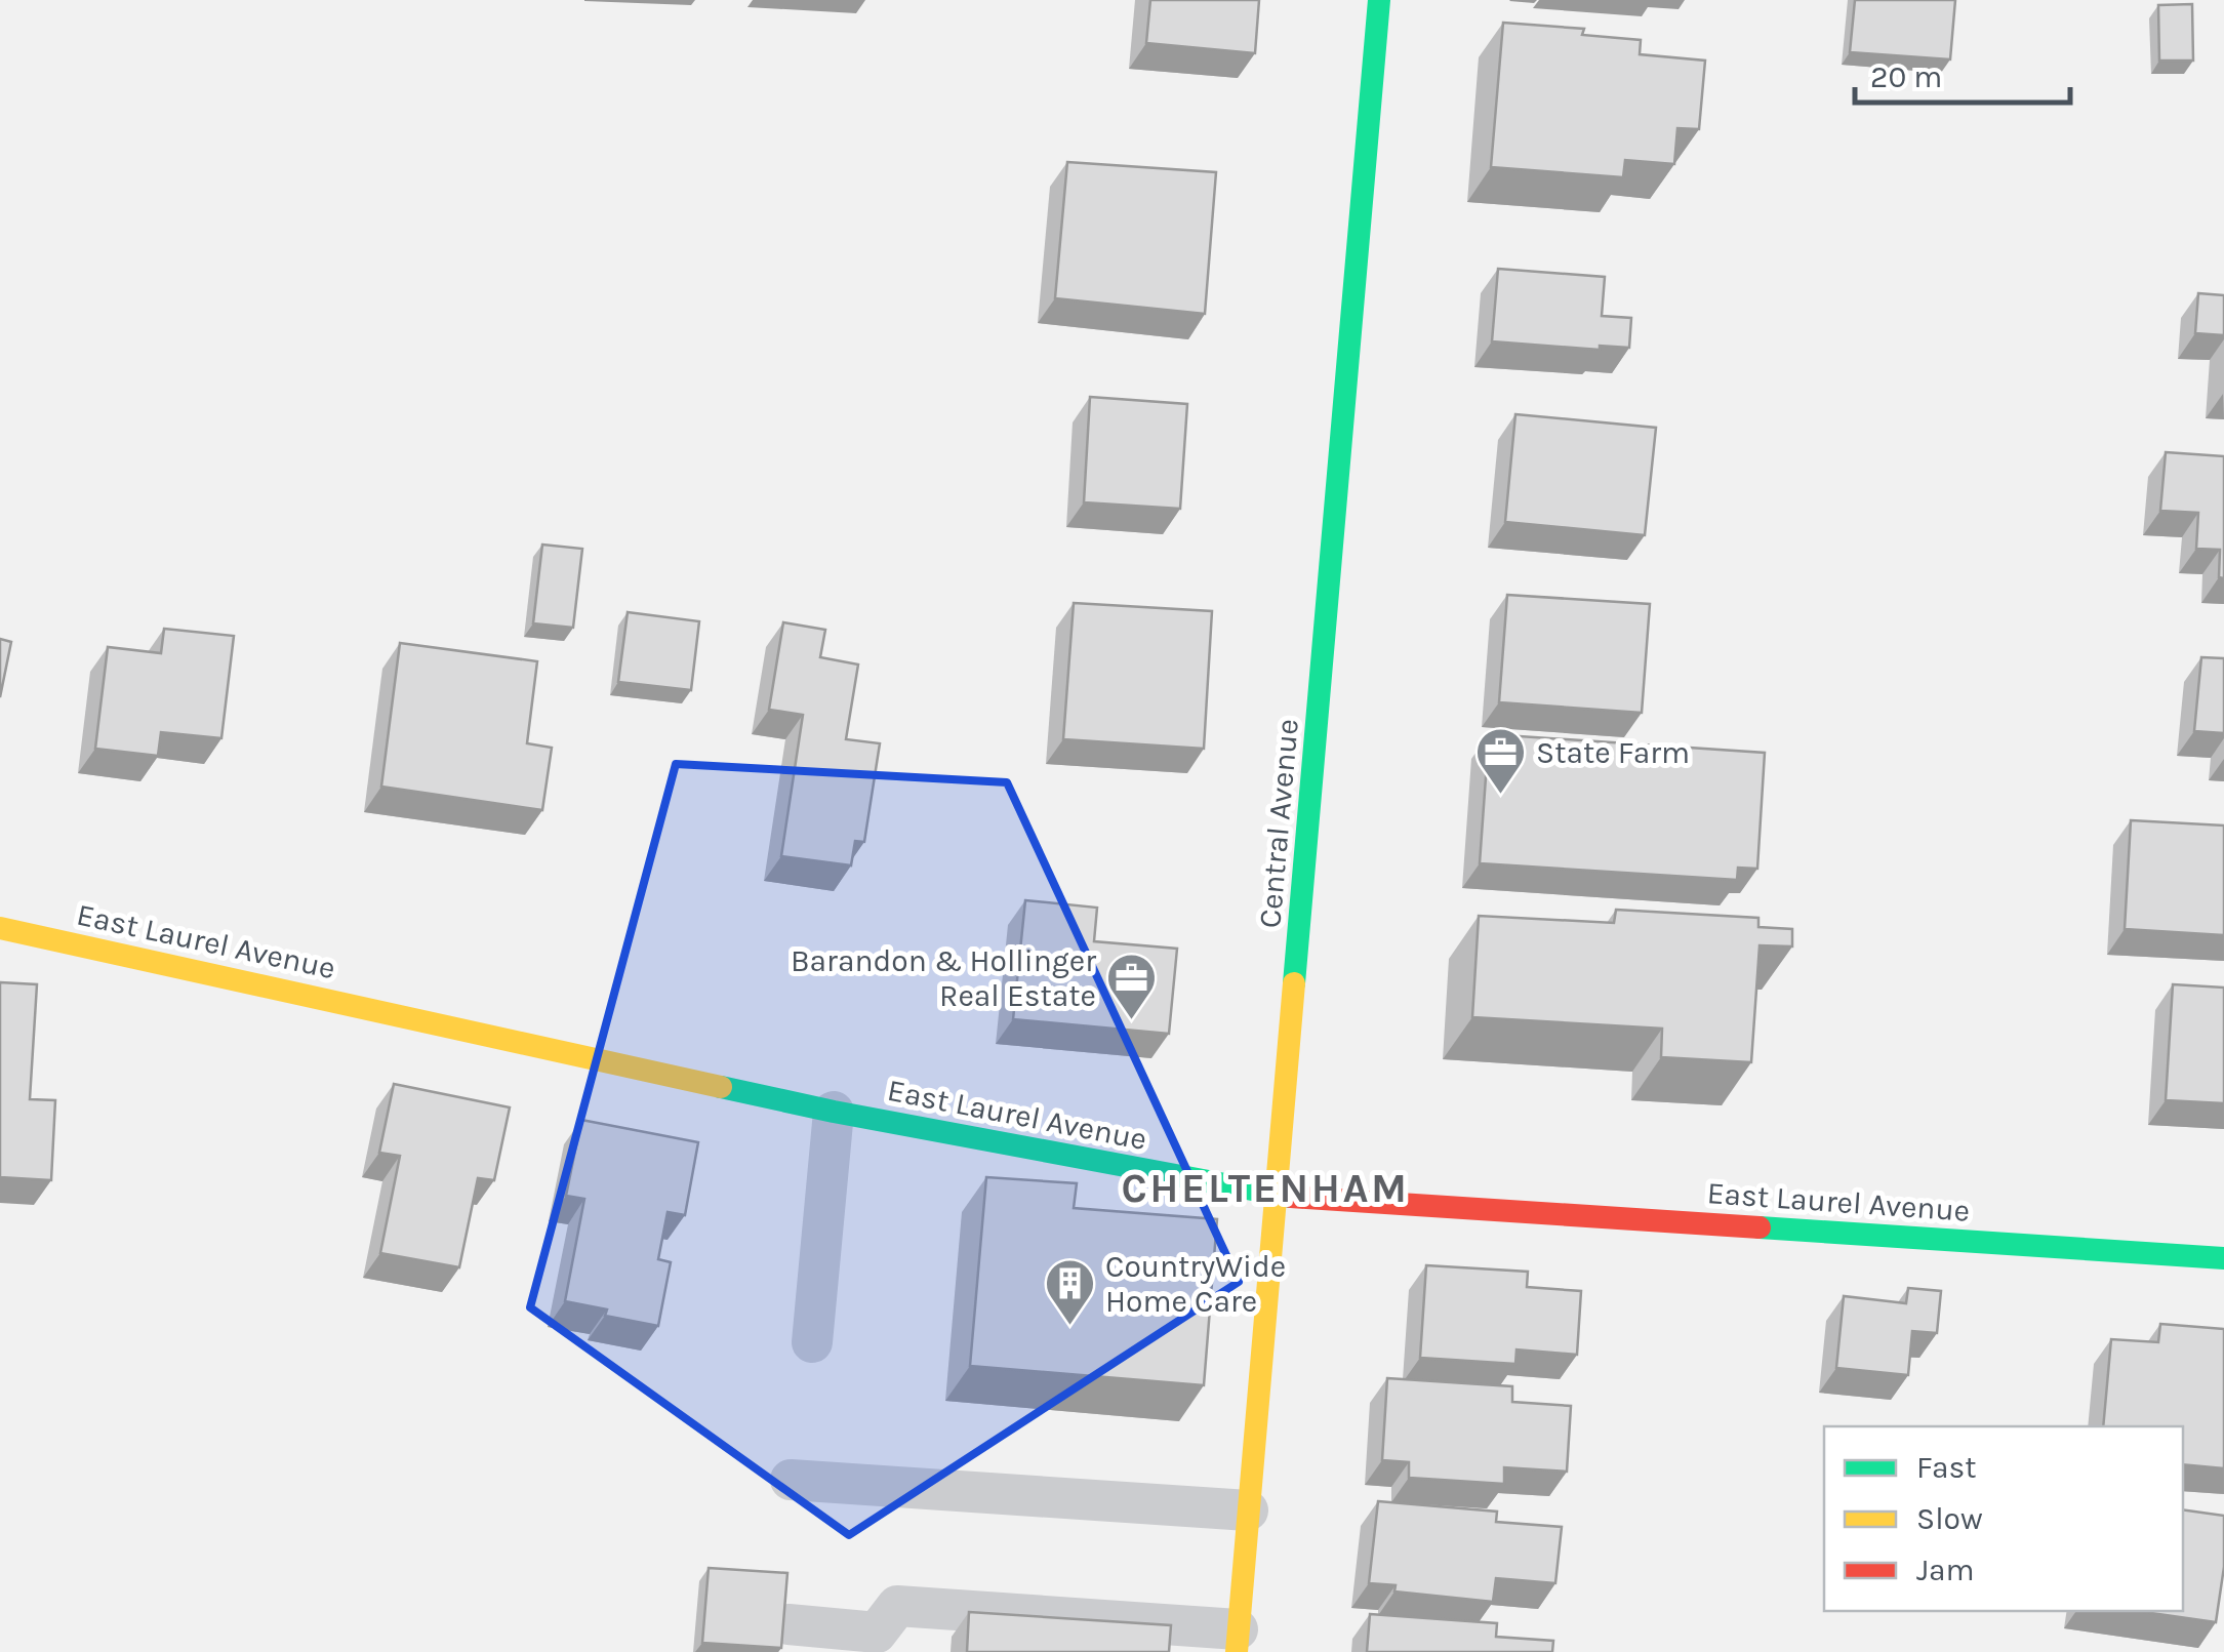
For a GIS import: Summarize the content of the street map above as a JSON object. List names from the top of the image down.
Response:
{
  "streets": {
    "street": ["Central Avenue", "East Laurel Avenue"]
  },
  "crossings": [
    ["Central Avenue", "East Laurel Avenue"]
  ],
  "districts": ["CHELTENHAM"],
  "places": {
    "office": ["State Farm", "Barandon & Hollinger Real Estate"],
    "building": ["CountryWide Home Care"]
  },
  "legend": ["Fast", "Slow", "Jam"],
  "scale_bar": "20 m"
}
